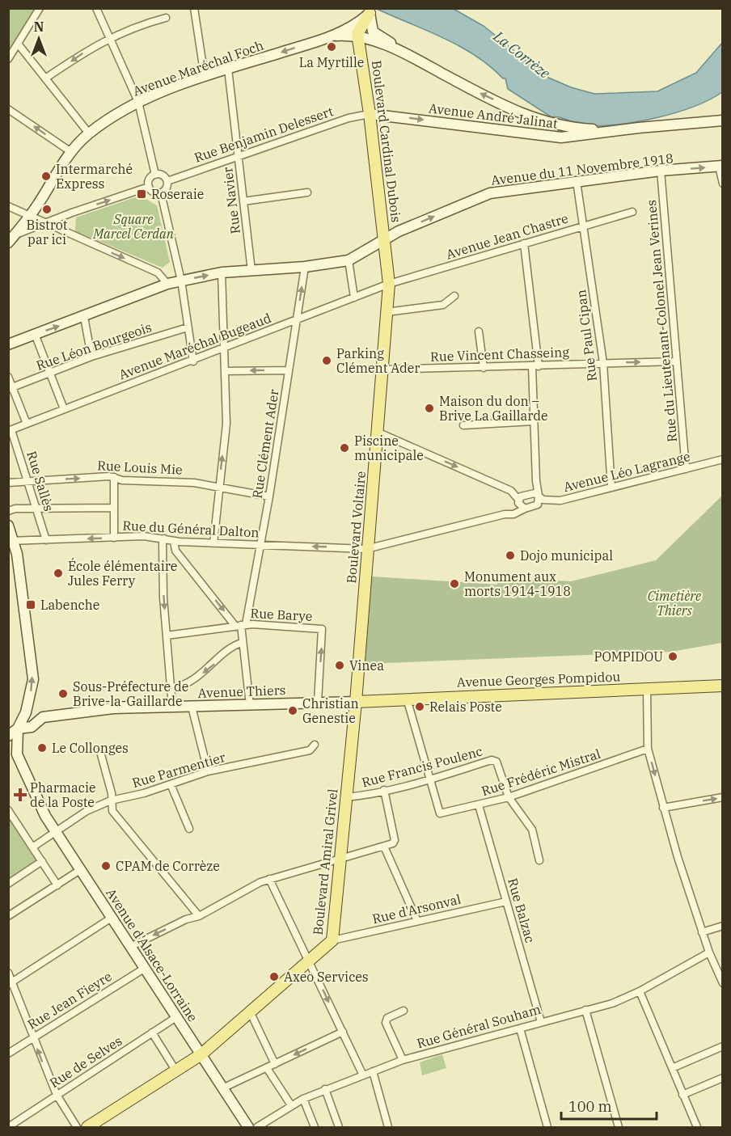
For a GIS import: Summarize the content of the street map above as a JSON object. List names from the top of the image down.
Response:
{
  "streets": {
    "main road": [
      "Boulevard Cardinal Dubois",
      "Boulevard Voltaire",
      "Avenue Georges Pompidou",
      "Boulevard Amiral Grivel"
    ],
    "street": [
      "Avenue Maréchal Foch",
      "Avenue André Jalinat",
      "Rue Benjamin Delessert",
      "Avenue du 11 Novembre 1918",
      "Rue Navier",
      "Avenue Jean Chastre",
      "Rue du Lieutenant-Colonel Jean Verines",
      "Rue Paul Cipan",
      "Rue Léon Bourgeois",
      "Avenue Maréchal Bugeaud",
      "Rue Vincent Chasseing",
      "Rue Clément Ader",
      "Rue Louis Mie",
      "Avenue Léo Lagrange",
      "Rue Sallès",
      "Rue du Général Dalton",
      "Rue Barye",
      "Avenue Thiers",
      "Rue Francis Poulenc",
      "Rue Parmentier",
      "Rue Frédéric Mistral",
      "Rue d'Arsonval",
      "Rue Balzac",
      "Avenue d'Alsace-Lorraine",
      "Rue Jean Fieyre",
      "Rue Général Souham",
      "Rue de Selves"
    ]
  },
  "crossings": [
    ["Avenue Maréchal Foch", "Avenue André Jalinat"],
    ["Avenue Maréchal Foch", "Boulevard Cardinal Dubois"],
    ["Avenue Maréchal Foch", "Rue Navier"],
    ["Avenue André Jalinat", "Rue Benjamin Delessert"],
    ["Avenue André Jalinat", "Boulevard Cardinal Dubois"],
    ["Rue Benjamin Delessert", "Boulevard Cardinal Dubois"],
    ["Rue Benjamin Delessert", "Rue Navier"],
    ["Boulevard Cardinal Dubois", "Avenue du 11 Novembre 1918"],
    ["Boulevard Cardinal Dubois", "Boulevard Voltaire"],
    ["Avenue du 11 Novembre 1918", "Rue Navier"],
    ["Avenue du 11 Novembre 1918", "Rue du Lieutenant-Colonel Jean Verines"],
    ["Avenue du 11 Novembre 1918", "Rue Paul Cipan"],
    ["Avenue du 11 Novembre 1918", "Rue Clément Ader"],
    ["Avenue du 11 Novembre 1918", "Boulevard Voltaire"],
    ["Avenue Jean Chastre", "Rue Paul Cipan"],
    ["Avenue Jean Chastre", "Avenue Maréchal Bugeaud"],
    ["Avenue Jean Chastre", "Boulevard Voltaire"],
    ["Rue du Lieutenant-Colonel Jean Verines", "Rue Vincent Chasseing"],
    ["Rue du Lieutenant-Colonel Jean Verines", "Avenue Léo Lagrange"],
    ["Rue Paul Cipan", "Rue Vincent Chasseing"],
    ["Rue Paul Cipan", "Avenue Léo Lagrange"],
    ["Avenue Maréchal Bugeaud", "Rue Clément Ader"],
    ["Avenue Maréchal Bugeaud", "Rue Sallès"],
    ["Avenue Maréchal Bugeaud", "Boulevard Voltaire"],
    ["Rue Vincent Chasseing", "Boulevard Voltaire"],
    ["Rue Clément Ader", "Rue Louis Mie"],
    ["Rue Clément Ader", "Rue du Général Dalton"],
    ["Rue Clément Ader", "Rue Barye"],
    ["Rue Clément Ader", "Avenue Thiers"],
    ["Rue Louis Mie", "Rue Sallès"],
    ["Rue Sallès", "Rue du Général Dalton"],
    ["Boulevard Voltaire", "Rue du Général Dalton"],
    ["Boulevard Voltaire", "Avenue Georges Pompidou"],
    ["Boulevard Voltaire", "Avenue Thiers"],
    ["Boulevard Voltaire", "Boulevard Amiral Grivel"],
    ["Rue Barye", "Avenue Thiers"],
    ["Avenue Georges Pompidou", "Avenue Thiers"],
    ["Avenue Georges Pompidou", "Boulevard Amiral Grivel"],
    ["Avenue Thiers", "Boulevard Amiral Grivel"],
    ["Rue Francis Poulenc", "Rue Frédéric Mistral"],
    ["Rue Francis Poulenc", "Boulevard Amiral Grivel"],
    ["Rue Parmentier", "Avenue d'Alsace-Lorraine"],
    ["Rue Frédéric Mistral", "Rue Balzac"],
    ["Boulevard Amiral Grivel", "Rue d'Arsonval"],
    ["Boulevard Amiral Grivel", "Avenue d'Alsace-Lorraine"],
    ["Rue d'Arsonval", "Rue Balzac"],
    ["Rue Balzac", "Rue Général Souham"],
    ["Avenue d'Alsace-Lorraine", "Rue Jean Fieyre"],
    ["Avenue d'Alsace-Lorraine", "Rue de Selves"]
  ],
  "one_way": ["Avenue du 11 Novembre 1918"],
  "water": ["La Corrèze"],
  "parks": ["Square Marcel Cerdan", "Cimetière Thiers"],
  "places": {
    "other": [
      "La Myrtille",
      "Intermarché Express",
      "Bistrot par ici",
      "Parking Clément Ader",
      "Maison du don – Brive La Gaillarde",
      "Piscine municipale",
      "Dojo municipal",
      "École élémentaire Jules Ferry",
      "Monument aux morts 1914-1918",
      "POMPIDOU",
      "Vinea",
      "Sous-Préfecture de Brive-la-Gaillarde",
      "Relais Poste",
      "Christian Genestie",
      "Le Collonges",
      "CPAM de Corrèze",
      "Axeo Services"
    ],
    "transit": ["Roseraie", "Labenche"],
    "health": ["Pharmacie de la Poste"]
  },
  "scale_bar": "100 m",
  "north": "top"
}
